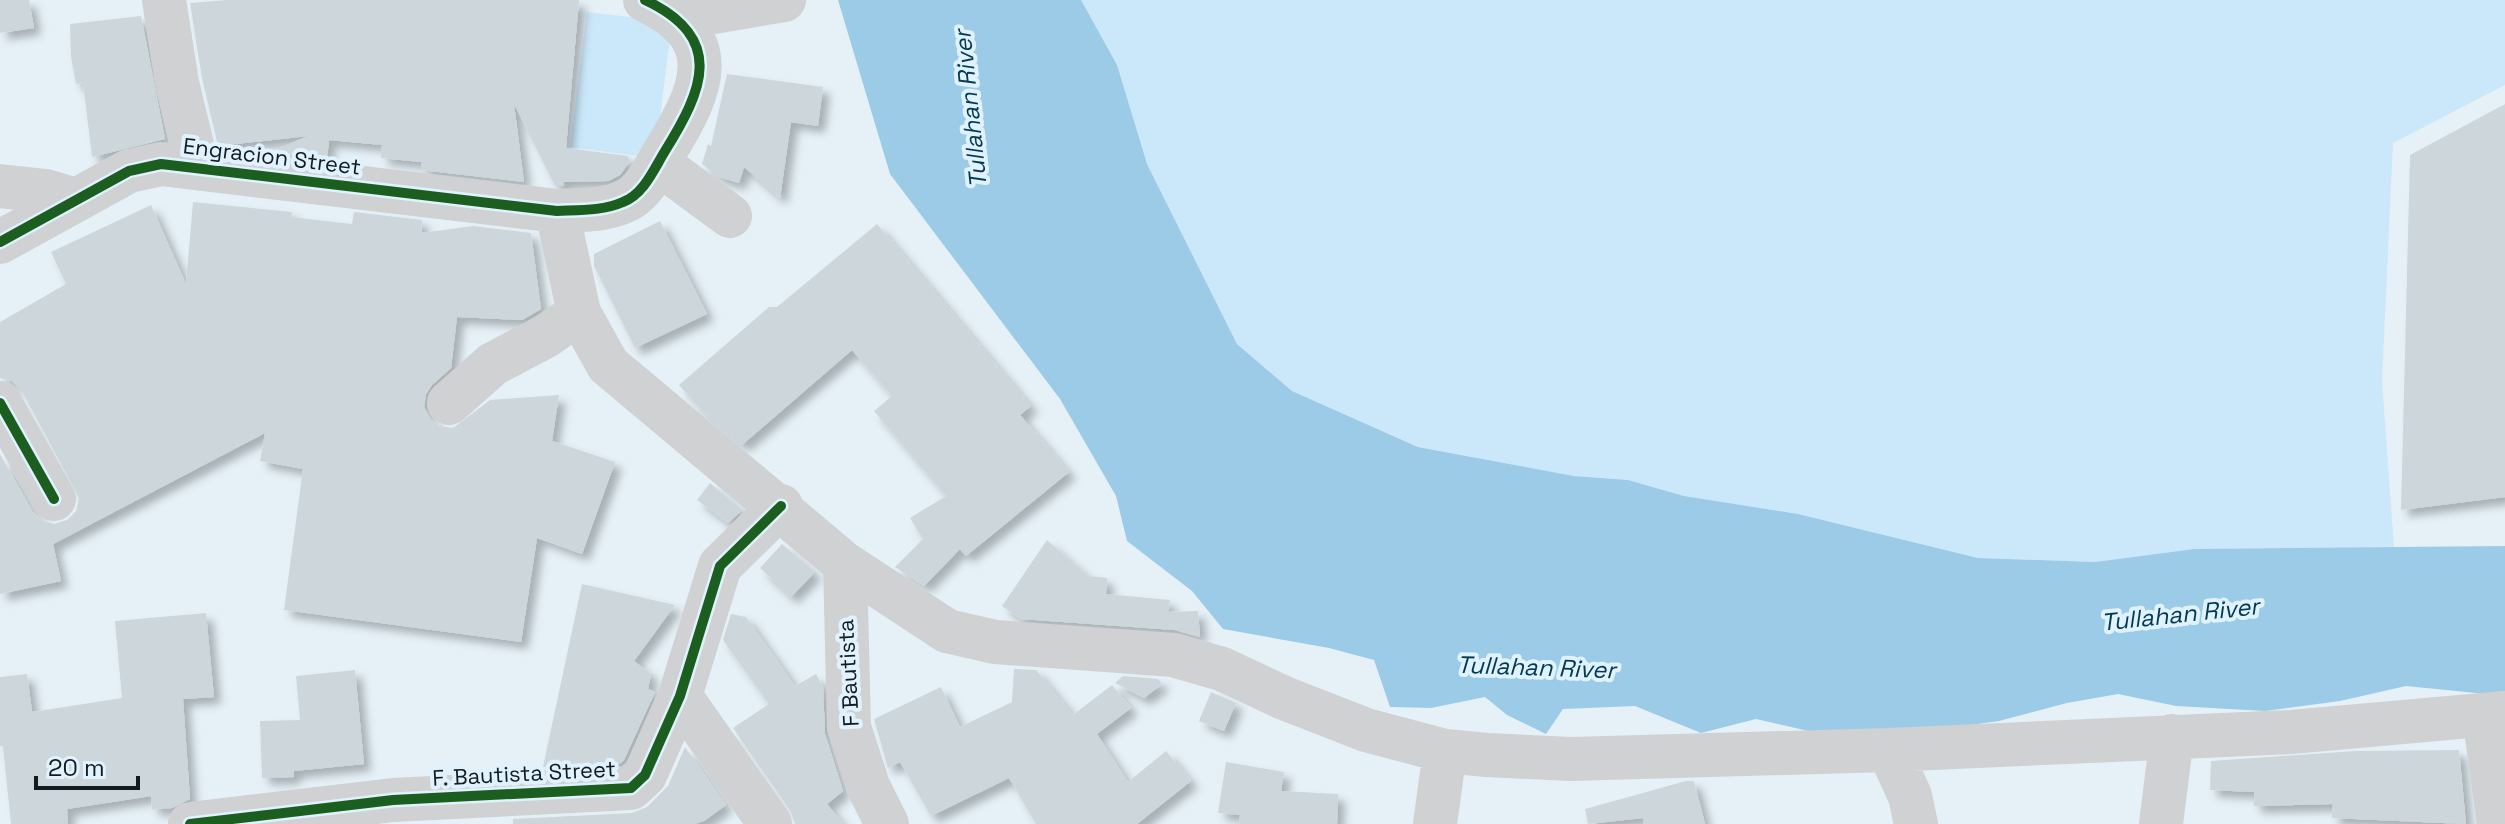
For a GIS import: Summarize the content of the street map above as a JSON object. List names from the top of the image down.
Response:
{
  "streets": {
    "street": ["Engracion Street", "F Bautista", "F. Bautista Street"]
  },
  "water": ["Tullahan River"],
  "scale_bar": "20 m"
}
